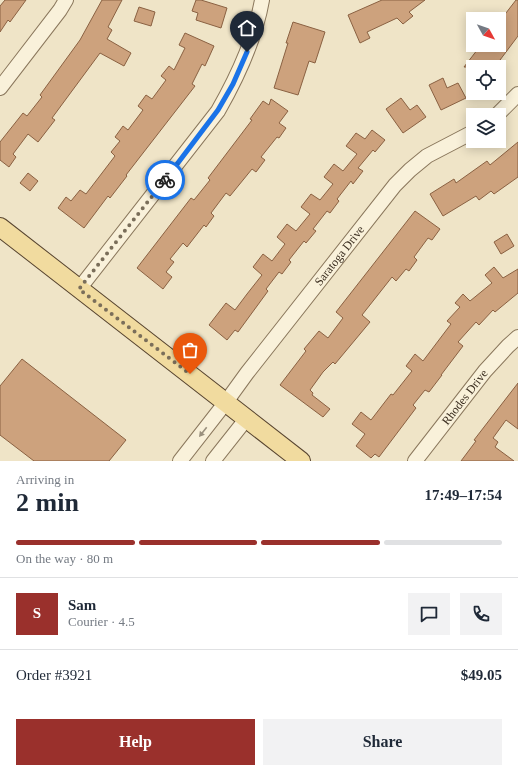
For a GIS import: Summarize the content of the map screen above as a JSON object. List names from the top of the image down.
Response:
{
  "streets": {
    "street": ["Saratoga Drive", "Rhodes Drive"]
  },
  "north": "bottom right",
  "page": {
    "heading": ["2 min", "Arriving in", "17:49–17:54"],
    "panel": [
      "Sam",
      "Courier · 4.5",
      "Order #3921",
      "$49.05"
    ],
    "bar": "On the way · 80 m",
    "round": "S",
    "buttons": ["Help", "Share"]
  }
}
